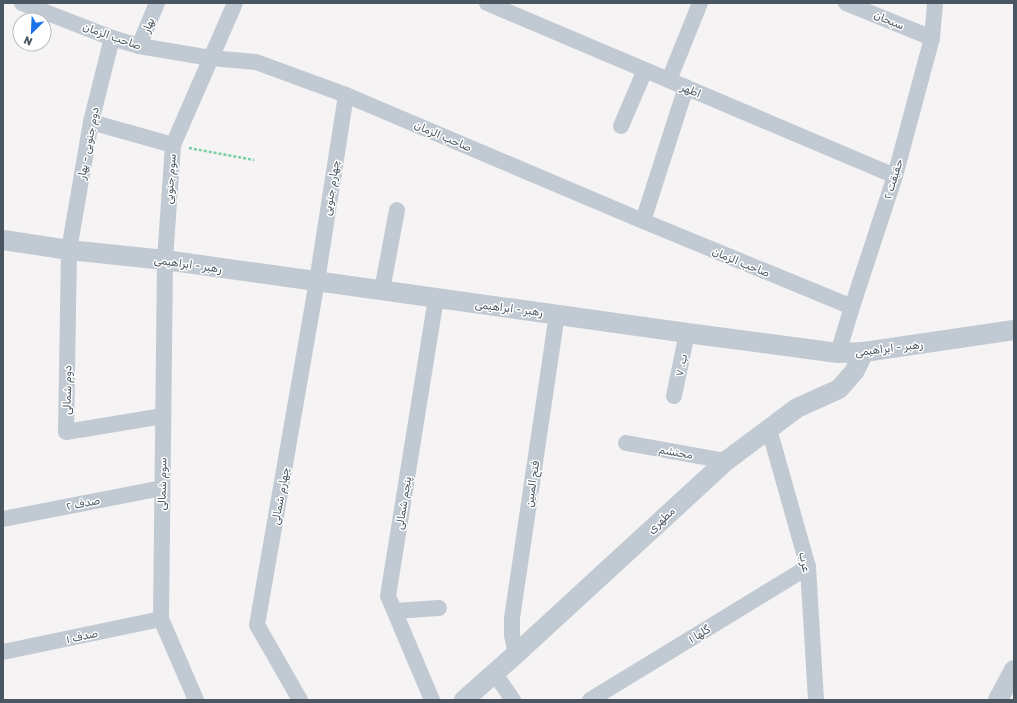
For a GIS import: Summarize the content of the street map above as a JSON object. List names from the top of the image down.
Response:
{
  "streets": {
    "street": [
      "سبحان",
      "بهار",
      "صاحب الزمان",
      "اطهر",
      "دوم جنوبی - بهار",
      "سوم جنوبی",
      "حقیقت ۲",
      "چهارم جنوبی",
      "رهبر - ابراهیمی",
      "ب. ۷",
      "دوم شمالی",
      "محتشم",
      "سوم شمالی",
      "فتح المبین",
      "چهارم شمالی",
      "صدف ۲",
      "پنجم شمالی",
      "مطهری",
      "عرب",
      "گلها ۱",
      "صدف ۱"
    ]
  },
  "crossings": [
    ["سبحان", "حقیقت ۲"],
    ["بهار", "صاحب الزمان"],
    ["صاحب الزمان", "دوم جنوبی - بهار"],
    ["صاحب الزمان", "سوم جنوبی"],
    ["صاحب الزمان", "حقیقت ۲"],
    ["صاحب الزمان", "چهارم جنوبی"],
    ["اطهر", "حقیقت ۲"],
    ["دوم جنوبی - بهار", "رهبر - ابراهیمی"],
    ["دوم جنوبی - بهار", "دوم شمالی"],
    ["سوم جنوبی", "رهبر - ابراهیمی"],
    ["سوم جنوبی", "سوم شمالی"],
    ["حقیقت ۲", "رهبر - ابراهیمی"],
    ["چهارم جنوبی", "رهبر - ابراهیمی"],
    ["چهارم جنوبی", "چهارم شمالی"],
    ["رهبر - ابراهیمی", "ب. ۷"],
    ["رهبر - ابراهیمی", "دوم شمالی"],
    ["رهبر - ابراهیمی", "سوم شمالی"],
    ["رهبر - ابراهیمی", "فتح المبین"],
    ["رهبر - ابراهیمی", "چهارم شمالی"],
    ["رهبر - ابراهیمی", "پنجم شمالی"],
    ["رهبر - ابراهیمی", "مطهری"],
    ["دوم شمالی", "سوم شمالی"],
    ["محتشم", "مطهری"],
    ["سوم شمالی", "صدف ۲"],
    ["سوم شمالی", "صدف ۱"],
    ["فتح المبین", "مطهری"],
    ["مطهری", "عرب"],
    ["عرب", "گلها ۱"]
  ],
  "north": "bottom left"
}
